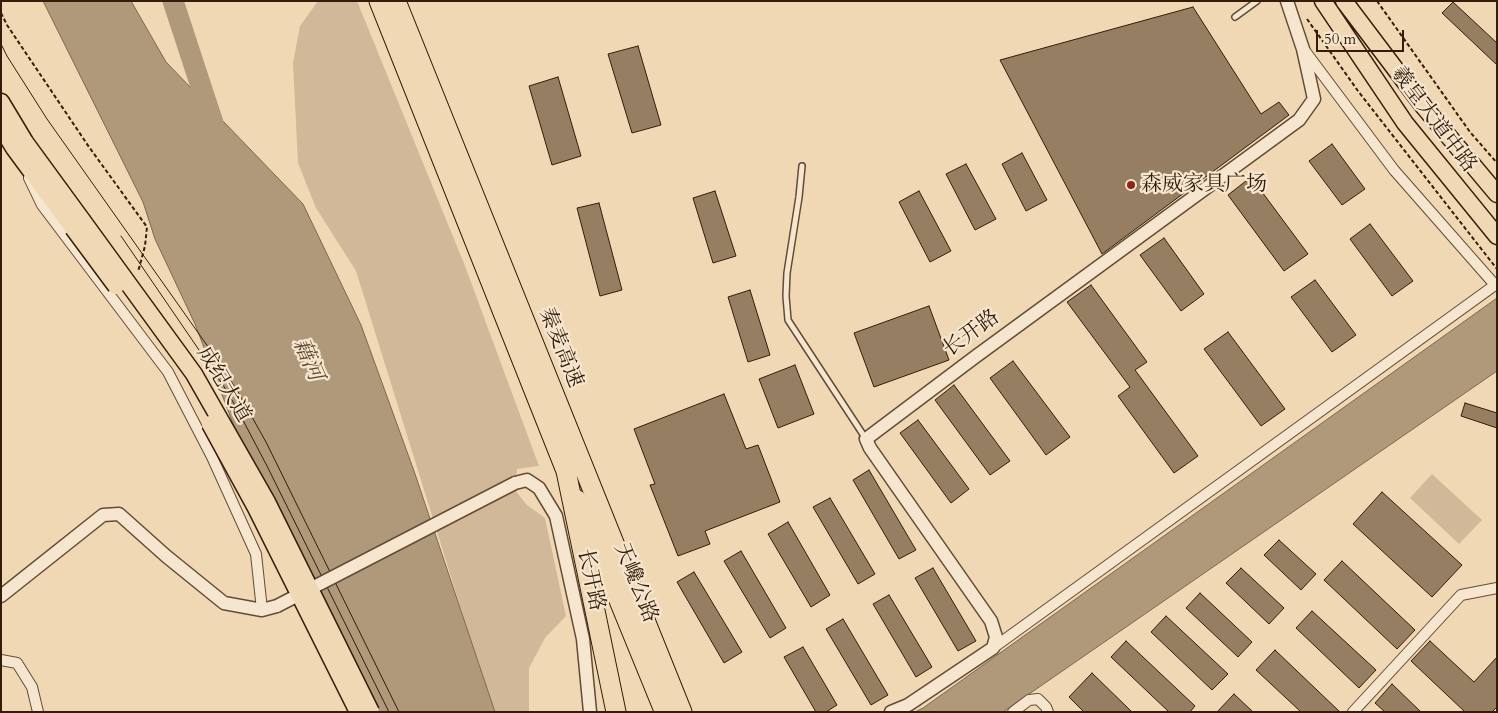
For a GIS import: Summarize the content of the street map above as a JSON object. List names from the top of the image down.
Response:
{
  "streets": {
    "highway": ["秦麦高速", "天巉公路"],
    "main road": ["羲皇大道中路", "成纪大道"],
    "street": ["长开路"]
  },
  "crossings": [
    ["秦麦高速", "天巉公路"]
  ],
  "water": ["藉河"],
  "places": ["森威家具广场"],
  "scale_bar": "50 m"
}
